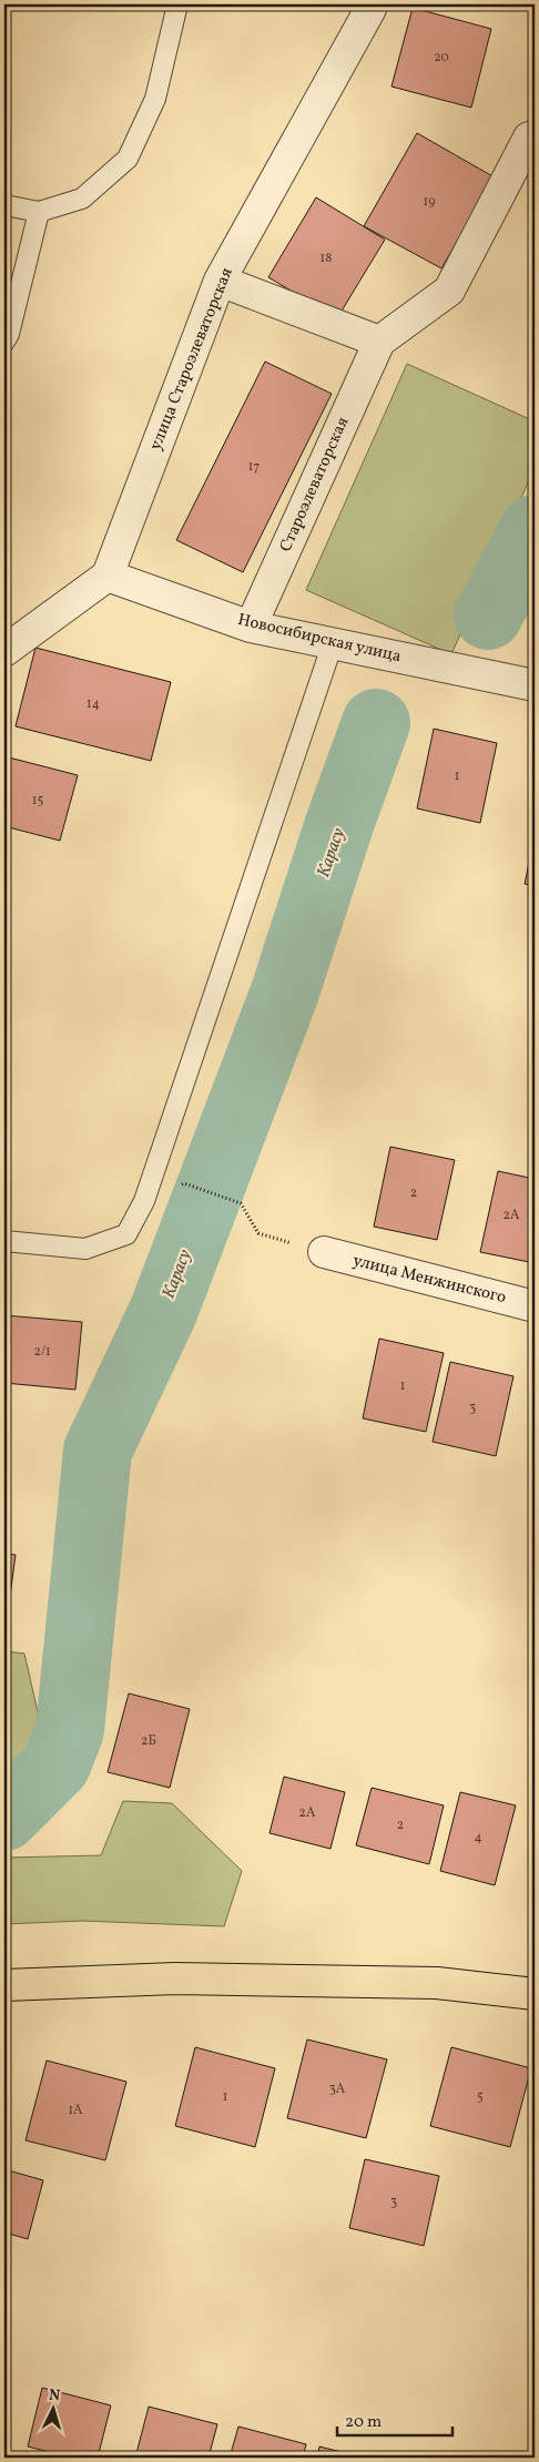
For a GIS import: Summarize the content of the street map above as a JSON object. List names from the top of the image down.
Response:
{
  "streets": {
    "street": [
      "улица Староэлеваторская",
      "Староэлеваторская",
      "Новосибирская улица",
      "улица Менжинского"
    ]
  },
  "crossings": [
    ["улица Староэлеваторская", "Новосибирская улица"],
    ["Староэлеваторская", "Новосибирская улица"]
  ],
  "water": ["Карасу"],
  "house_numbers": [
    "20",
    "19",
    "18",
    "17",
    "14",
    "1",
    "15",
    "2",
    "2А",
    "2/1",
    "1",
    "3",
    "2Б",
    "2А",
    "2",
    "4",
    "3А",
    "1",
    "5",
    "1А",
    "3"
  ],
  "scale_bar": "20 m",
  "north": "top"
}
